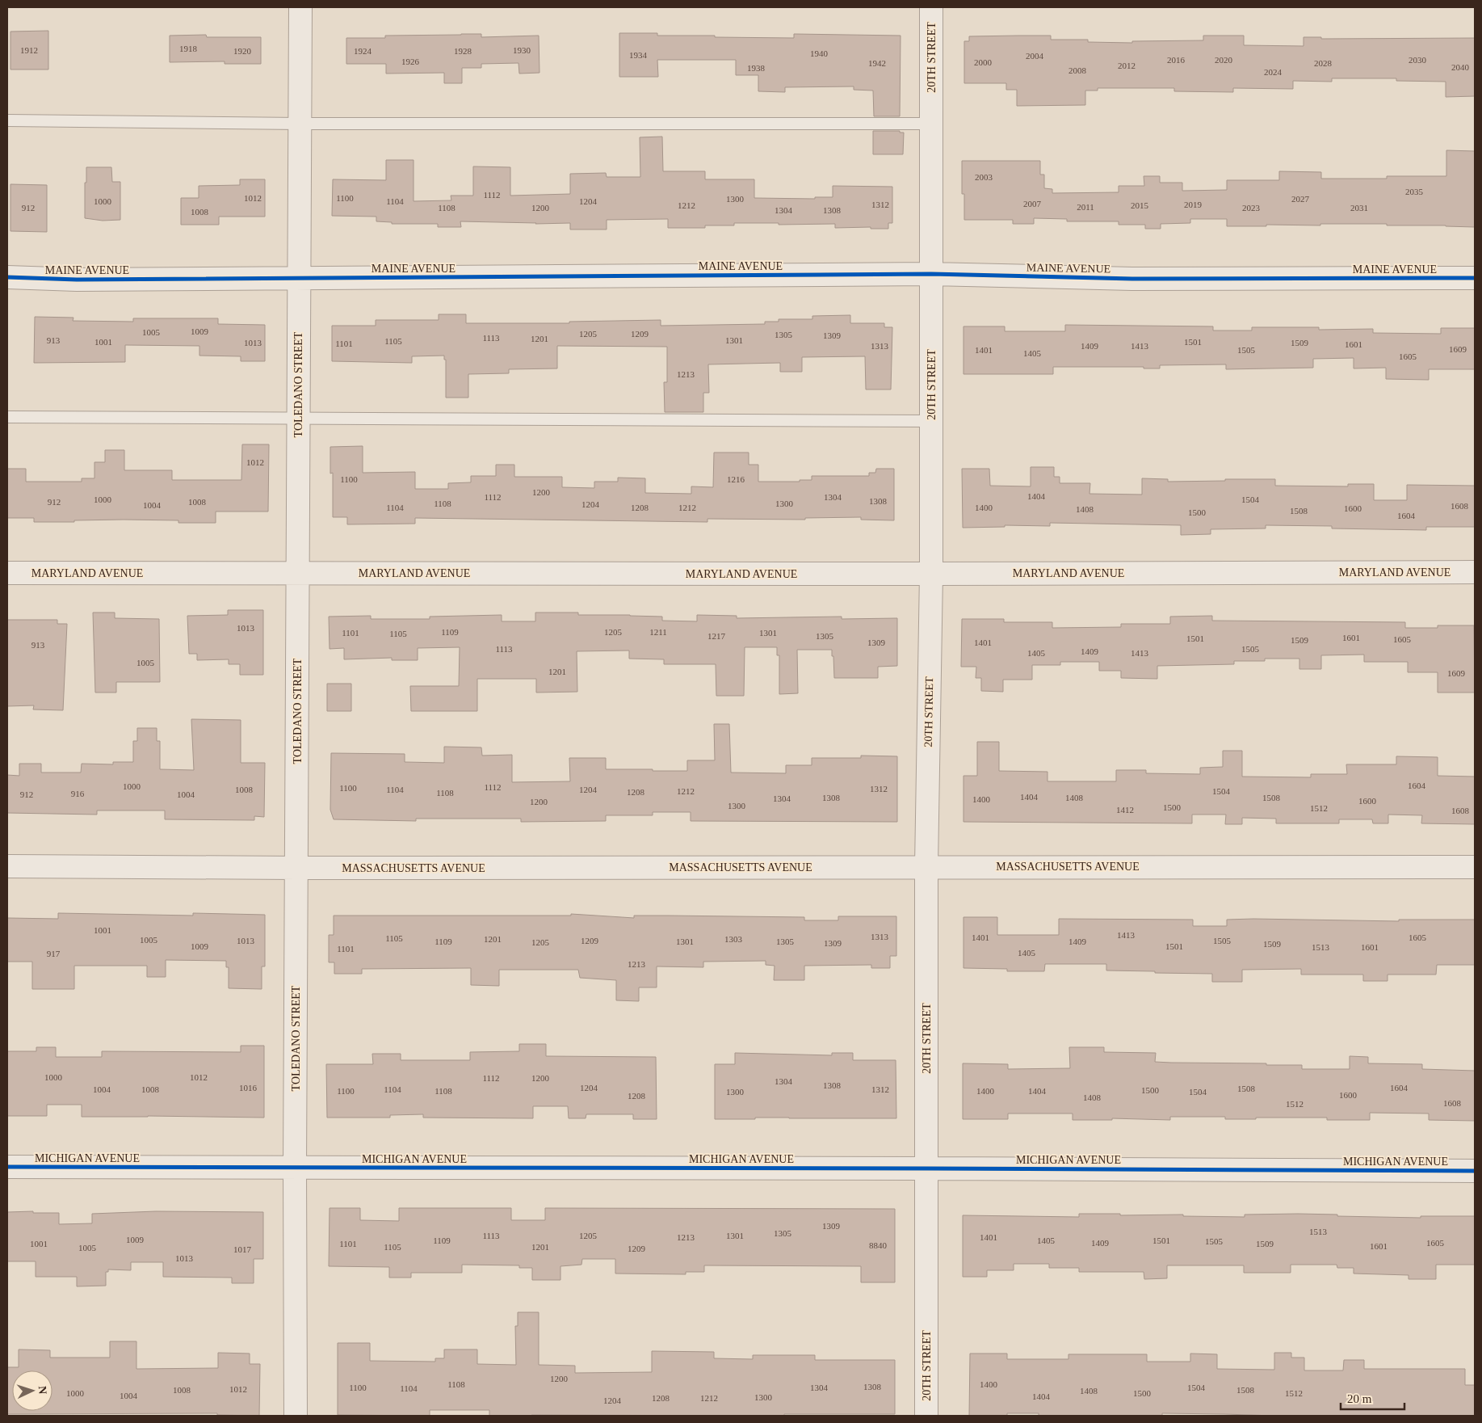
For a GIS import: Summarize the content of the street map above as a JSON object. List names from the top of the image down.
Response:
{
  "streets": {
    "street": [
      "20TH STREET",
      "MAINE AVENUE",
      "TOLEDANO STREET",
      "MARYLAND AVENUE",
      "MASSACHUSETTS AVENUE",
      "MICHIGAN AVENUE"
    ]
  },
  "crossings": [
    ["20TH STREET", "MAINE AVENUE"],
    ["20TH STREET", "MARYLAND AVENUE"],
    ["20TH STREET", "MASSACHUSETTS AVENUE"],
    ["20TH STREET", "MICHIGAN AVENUE"],
    ["MAINE AVENUE", "TOLEDANO STREET"],
    ["TOLEDANO STREET", "MARYLAND AVENUE"],
    ["TOLEDANO STREET", "MASSACHUSETTS AVENUE"],
    ["TOLEDANO STREET", "MICHIGAN AVENUE"]
  ],
  "house_numbers": [
    "1918",
    "1912",
    "1930",
    "1920",
    "1924",
    "1928",
    "1940",
    "1934",
    "2004",
    "2016",
    "2020",
    "2030",
    "1926",
    "2000",
    "1942",
    "2028",
    "2012",
    "2040",
    "1938",
    "2008",
    "2024",
    "2003",
    "2035",
    "1112",
    "1012",
    "1100",
    "1300",
    "2027",
    "1000",
    "1104",
    "1204",
    "2007",
    "1312",
    "2019",
    "1212",
    "2015",
    "2011",
    "912",
    "1108",
    "1200",
    "2023",
    "2031",
    "1304",
    "1308",
    "1008",
    "1009",
    "1005",
    "1205",
    "1209",
    "1305",
    "1309",
    "1113",
    "1201",
    "913",
    "1301",
    "1105",
    "1001",
    "1501",
    "1013",
    "1509",
    "1101",
    "1601",
    "1313",
    "1409",
    "1413",
    "1609",
    "1401",
    "1505",
    "1405",
    "1605",
    "1213",
    "1012",
    "1100",
    "1216",
    "1200",
    "1404",
    "1112",
    "1304",
    "1000",
    "1504",
    "1308",
    "912",
    "1008",
    "1108",
    "1300",
    "1204",
    "1004",
    "1608",
    "1104",
    "1208",
    "1212",
    "1400",
    "1600",
    "1408",
    "1508",
    "1500",
    "1604",
    "1013",
    "1109",
    "1205",
    "1211",
    "1101",
    "1301",
    "1105",
    "1217",
    "1305",
    "1601",
    "1501",
    "1605",
    "1509",
    "1309",
    "1401",
    "913",
    "1113",
    "1505",
    "1409",
    "1405",
    "1413",
    "1005",
    "1201",
    "1609",
    "1604",
    "1000",
    "1112",
    "1100",
    "1312",
    "1008",
    "1104",
    "1204",
    "1212",
    "1504",
    "1208",
    "1108",
    "916",
    "912",
    "1004",
    "1404",
    "1308",
    "1408",
    "1508",
    "1304",
    "1400",
    "1600",
    "1200",
    "1300",
    "1500",
    "1512",
    "1412",
    "1608",
    "1001",
    "1413",
    "1313",
    "1401",
    "1605",
    "1105",
    "1201",
    "1303",
    "1005",
    "1013",
    "1209",
    "1505",
    "1109",
    "1301",
    "1305",
    "1409",
    "1205",
    "1309",
    "1509",
    "1009",
    "1501",
    "1513",
    "1601",
    "1101",
    "1405",
    "917",
    "1213",
    "1000",
    "1012",
    "1112",
    "1200",
    "1304",
    "1308",
    "1016",
    "1204",
    "1604",
    "1508",
    "1004",
    "1008",
    "1104",
    "1312",
    "1500",
    "1100",
    "1108",
    "1400",
    "1404",
    "1300",
    "1504",
    "1600",
    "1208",
    "1408",
    "1608",
    "1512",
    "1309",
    "1513",
    "1305",
    "1113",
    "1205",
    "1301",
    "1213",
    "1401",
    "1009",
    "1109",
    "1405",
    "1501",
    "1505",
    "1409",
    "1605",
    "1001",
    "1101",
    "1509",
    "8840",
    "1601",
    "1105",
    "1201",
    "1005",
    "1209",
    "1017",
    "1013",
    "1200",
    "1108",
    "1400",
    "1308",
    "1100",
    "1304",
    "1504",
    "1104",
    "1012",
    "1008",
    "1508",
    "1408",
    "1000",
    "1500",
    "1512",
    "1004",
    "1404",
    "1300",
    "1208",
    "1212",
    "1204"
  ],
  "scale_bar": "20 m",
  "north": "right"
}
